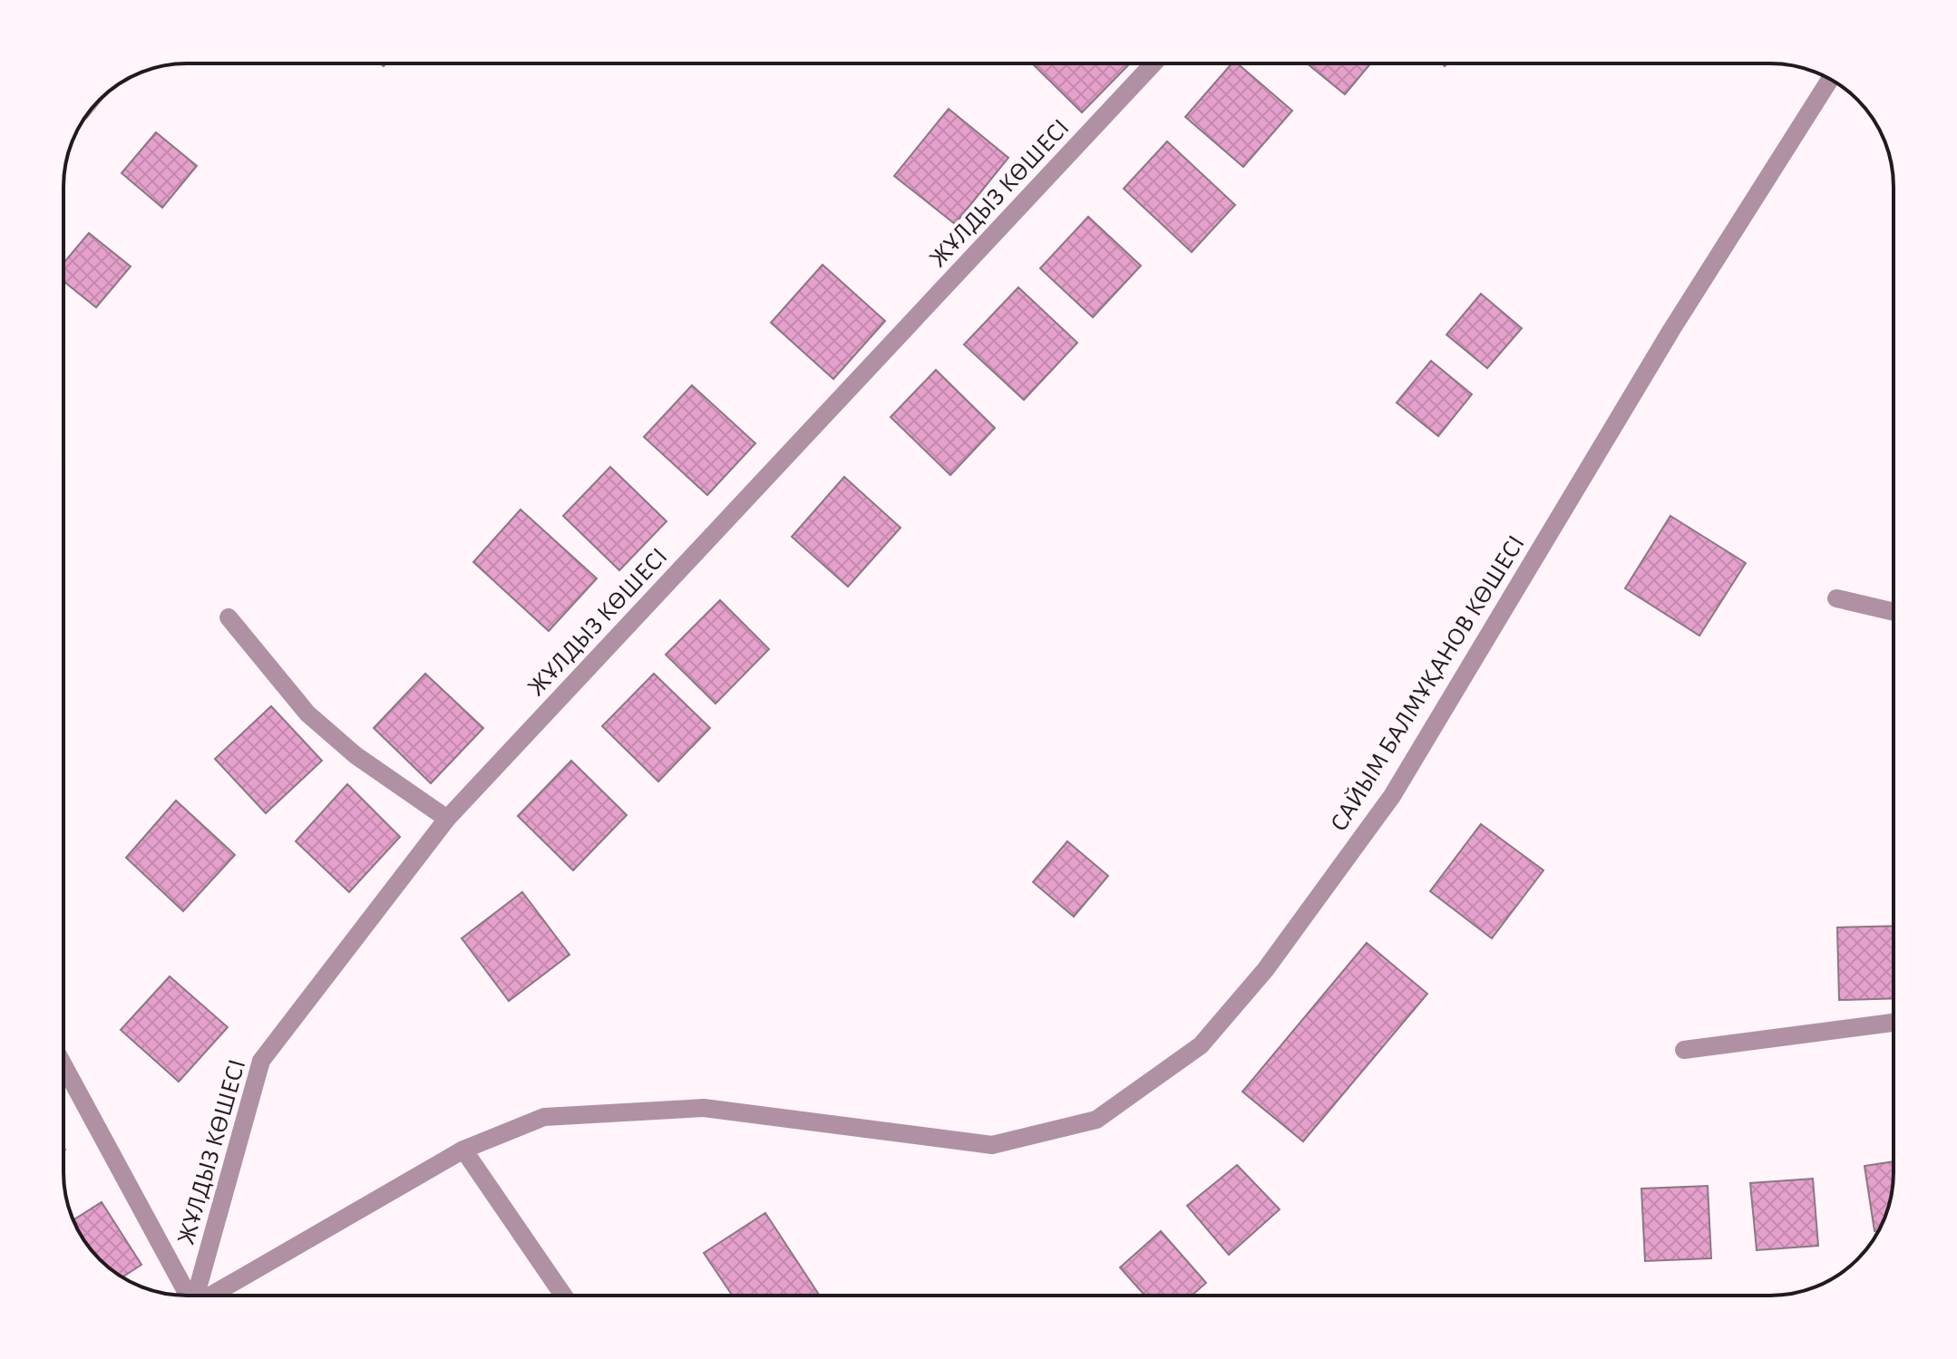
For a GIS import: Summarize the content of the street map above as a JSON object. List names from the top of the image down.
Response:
{
  "streets": {
    "street": ["ЖҰЛДЫЗ КӨШЕСІ", "САЙЫМ БАЛМҰҚАНОВ КӨШЕСІ"]
  }
}
